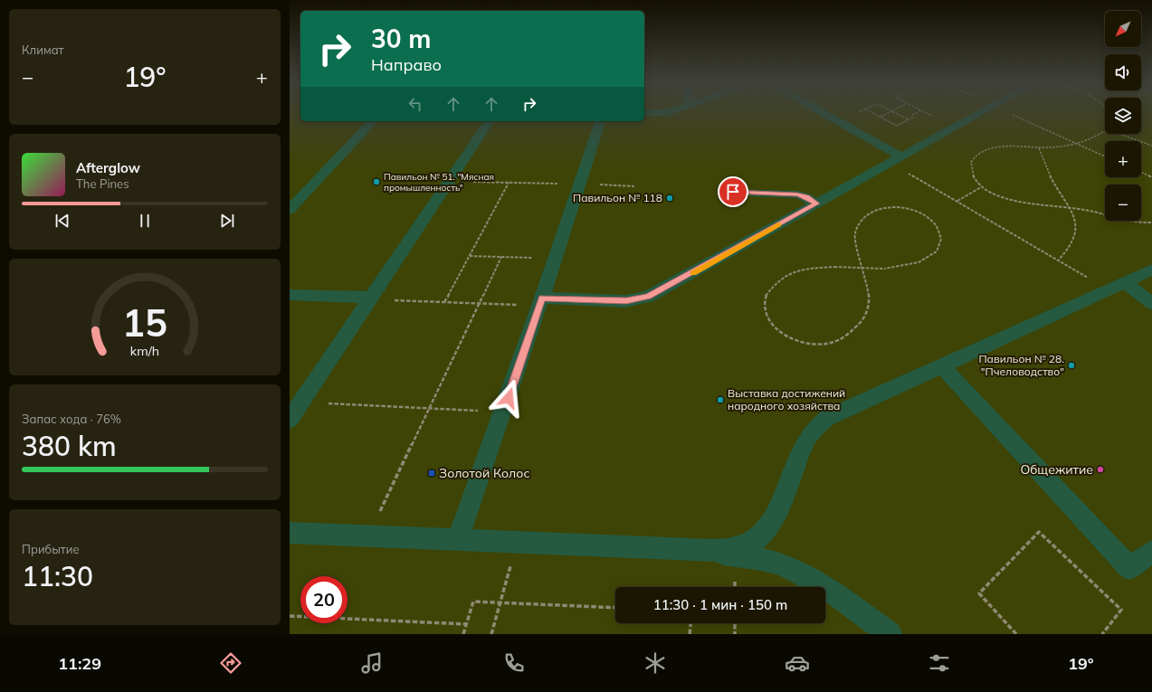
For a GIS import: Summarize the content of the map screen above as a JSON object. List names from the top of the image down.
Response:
{
  "places": {
    "other": [
      "Павильон № 51. \"Мясная промышленность\"",
      "Павильон № 118",
      "Павильон № 28. \"Пчеловодство\"",
      "Выставка достижений народного хозяйства",
      "Общежитие"
    ],
    "transit": ["Золотой Колос"]
  },
  "north": "bottom left",
  "page": {
    "tile": [
      "Климат",
      ["Запас хода · 76%", "380 km"],
      ["Прибытие", "11:30"]
    ],
    "map_buttons": ["+", "−"],
    "turn": ["30 m", "Направо"],
    "heat": ["−", "19°", "+"],
    "song": ["Afterglow", "The Pines"],
    "limit": "20",
    "trip": "11:30 · 1 мин · 150 m",
    "tabs": ["11:29", "19°"],
    "gauge": ["15", "km/h"]
  }
}
